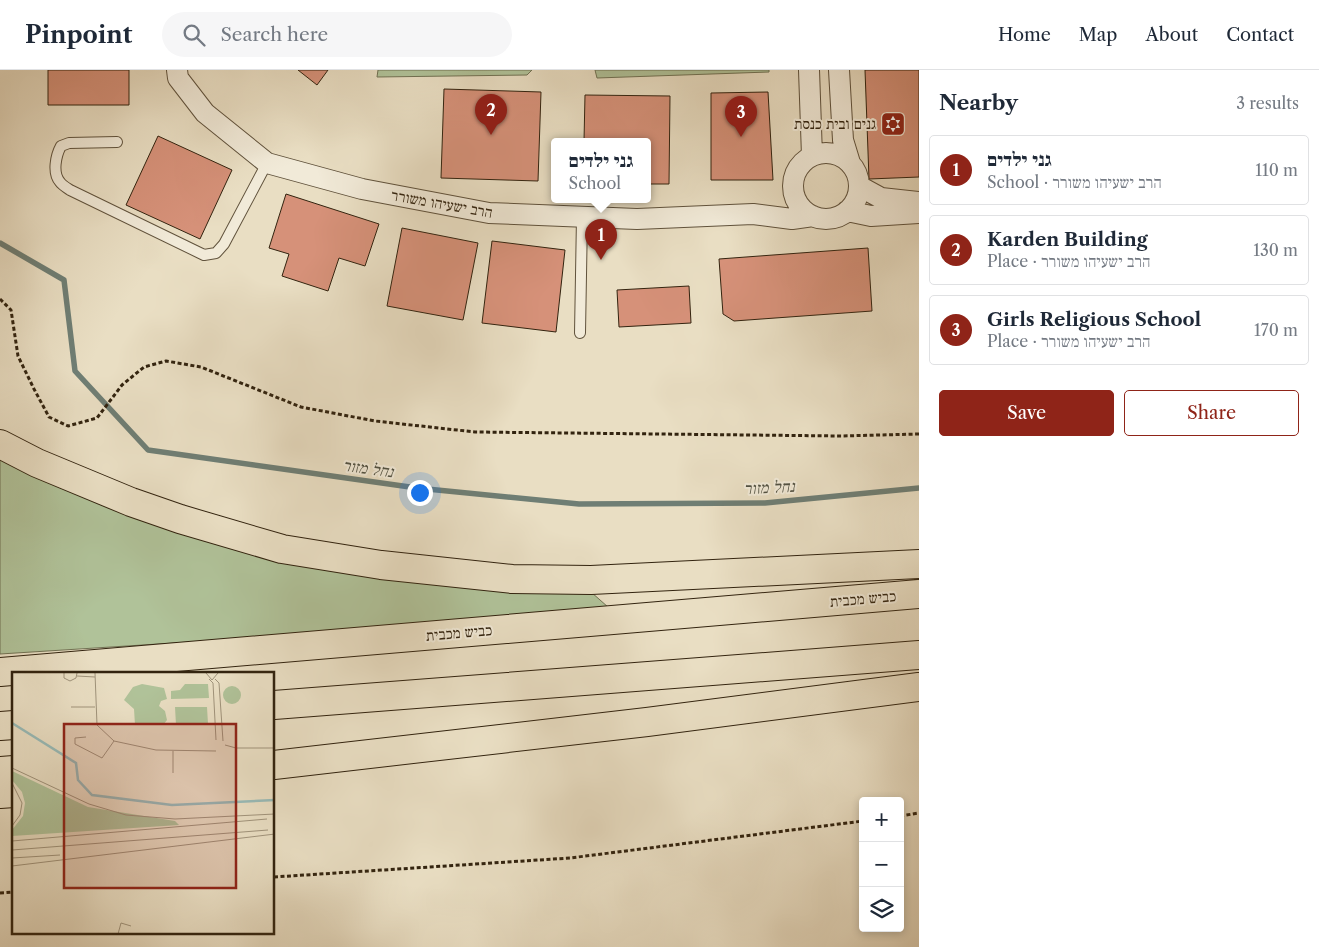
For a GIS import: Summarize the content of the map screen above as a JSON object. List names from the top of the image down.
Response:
{
  "streets": {
    "highway": ["כביש מכבית"],
    "street": ["הרב ישעיהו משורר"]
  },
  "water": ["נחל מזור"],
  "places": {
    "synagogue": ["גנים ובית כנסת"]
  },
  "page": {
    "header": "Pinpoint",
    "search": "Search here",
    "nav": [
      "Home",
      "Map",
      "About",
      "Contact"
    ],
    "heading": ["Nearby", "3 results"],
    "pins": ["2", "3", "1"],
    "list": [
      {
        "mark": "1",
        "name": "גני ילדים",
        "note": "School · הרב ישעיהו משורר",
        "value": "110 m"
      },
      {
        "mark": "2",
        "name": "Karden Building",
        "note": "Place · הרב ישעיהו משורר",
        "value": "130 m"
      },
      {
        "mark": "3",
        "name": "Girls Religious School",
        "note": "Place · הרב ישעיהו משורר",
        "value": "170 m"
      }
    ],
    "popup": ["גני ילדים", "School"],
    "buttons": ["Save", "Share"],
    "map_buttons": ["+", "−"]
  }
}
